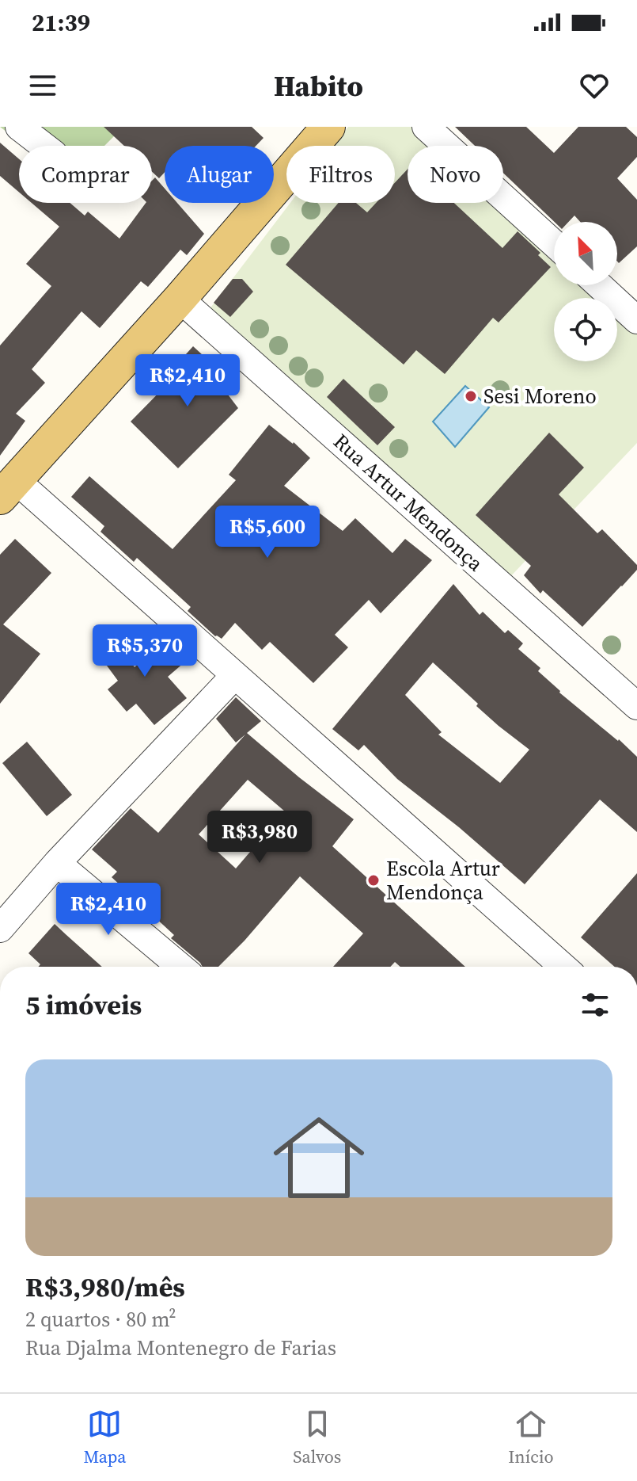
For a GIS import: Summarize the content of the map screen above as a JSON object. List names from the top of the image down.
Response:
{
  "streets": {
    "street": ["Rua Artur Mendonça"]
  },
  "places": ["Sesi Moreno", "Escola Artur Mendonça"],
  "north": "top left",
  "page": {
    "status": "21:39",
    "header": "Habito",
    "chip": [
      "Comprar",
      "Alugar",
      "Filtros",
      "Novo"
    ],
    "price": [
      "R$2,410",
      "R$5,600",
      "R$5,370",
      "R$3,980",
      "R$2,410"
    ],
    "heading": "5 imóveis",
    "list": [
      {
        "name": "R$3,980/mês",
        "note": "2 quartos · 80 m² · Rua Djalma Montenegro de Farias"
      }
    ],
    "tabs": ["Mapa", "Salvos", "Início"]
  }
}
